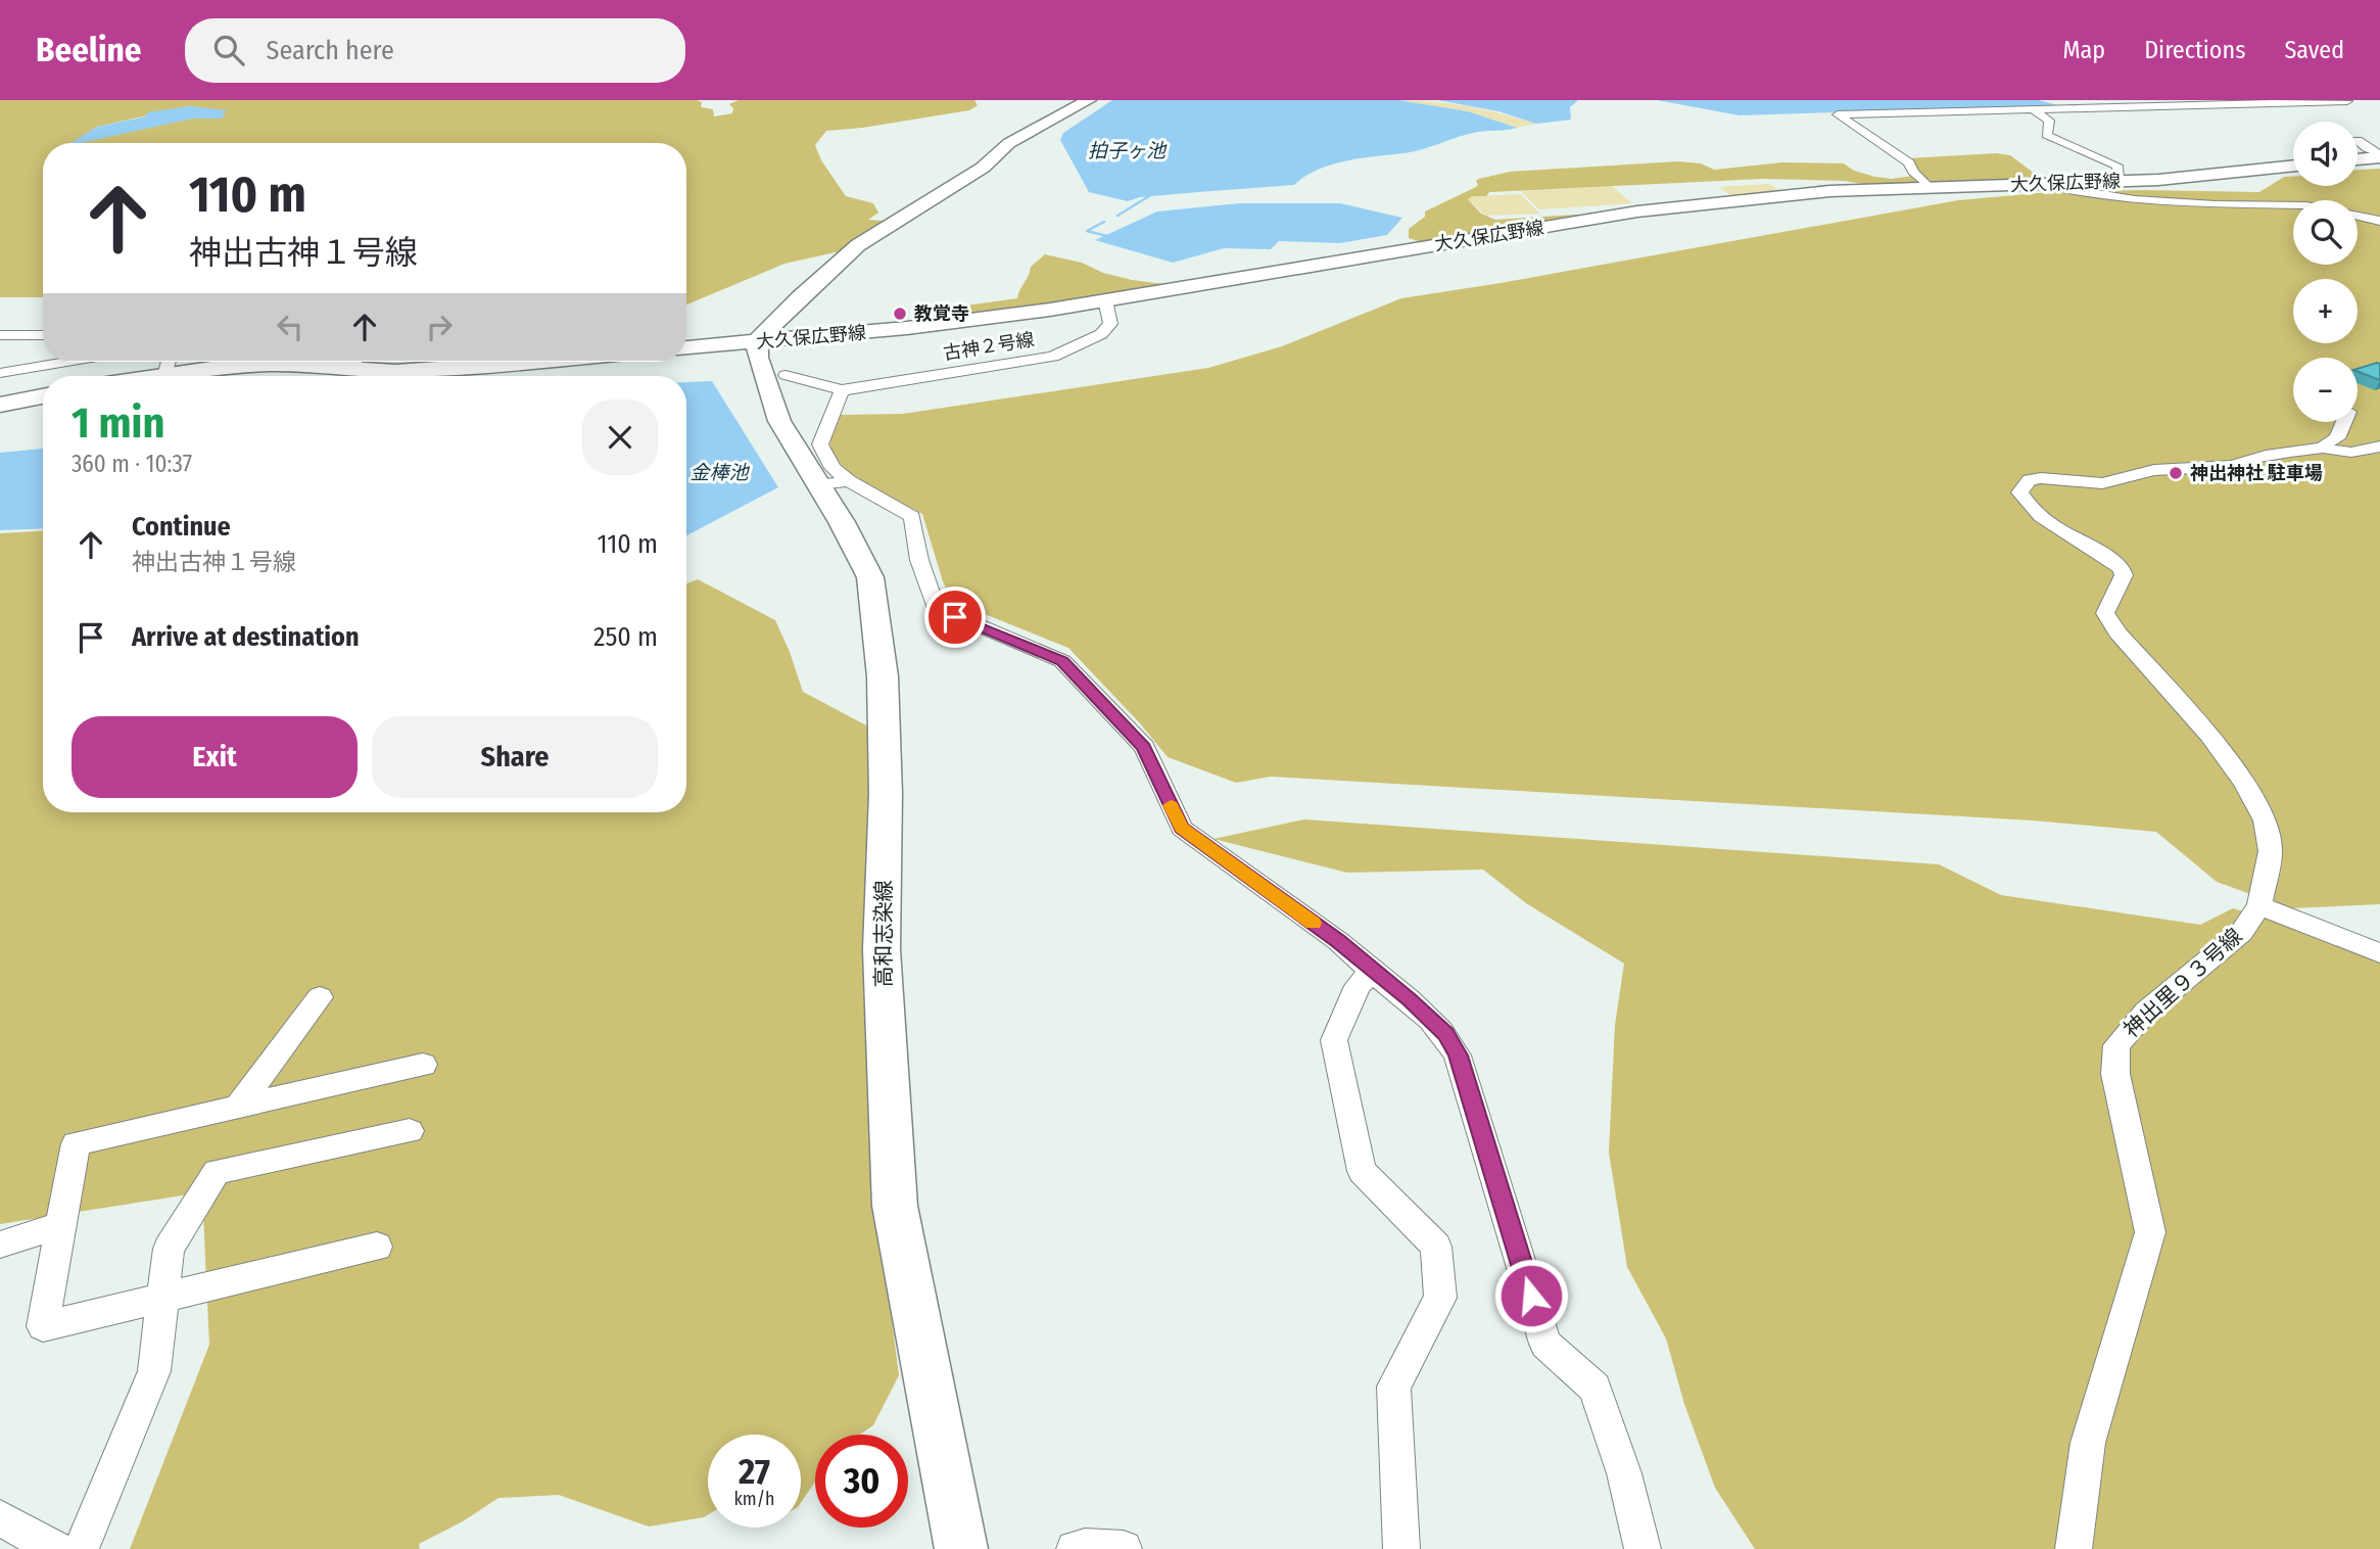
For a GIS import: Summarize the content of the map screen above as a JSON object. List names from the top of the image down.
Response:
{
  "streets": {
    "street": [
      "大久保広野線",
      "古神２号線",
      "高和志染線",
      "神出里９３号線"
    ]
  },
  "crossings": [
    ["大久保広野線", "古神２号線"],
    ["大久保広野線", "高和志染線"]
  ],
  "water": ["拍子ヶ池", "金棒池"],
  "places": ["教覚寺", "神出神社 駐車場"],
  "page": {
    "header": "Beeline",
    "search": "Search here",
    "nav": ["Map", "Directions", "Saved"],
    "map_buttons": ["+", "−"],
    "turn": ["110 m", "神出古神１号線"],
    "heading": ["1 min", "360 m · 10:37"],
    "list": [
      {
        "name": "Continue",
        "note": "神出古神１号線",
        "value": "110 m"
      },
      {
        "name": "Arrive at destination",
        "value": "250 m"
      }
    ],
    "buttons": ["Exit", "Share"],
    "speed": "27 km/h",
    "limit": "30"
  }
}
